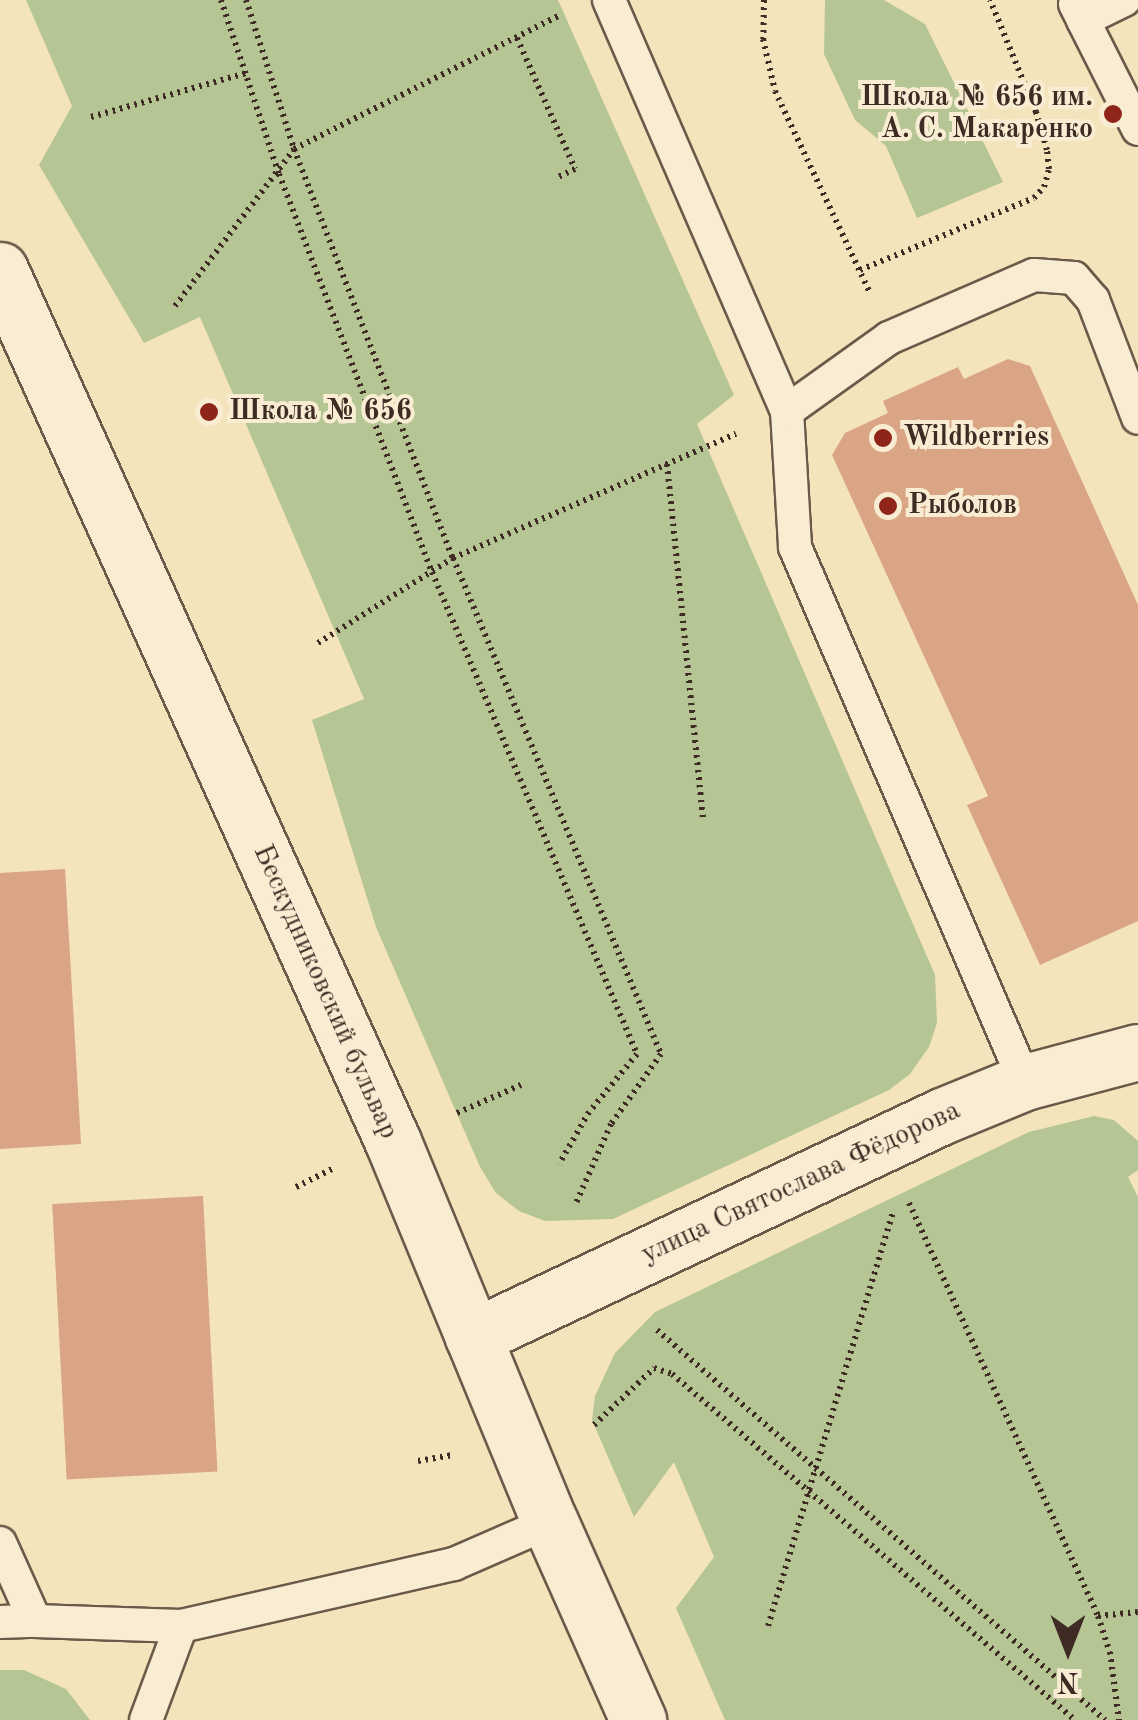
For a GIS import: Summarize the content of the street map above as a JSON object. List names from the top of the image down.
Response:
{
  "streets": {
    "street": ["Бескудниковский бульвар", "улица Святослава Фёдорова"]
  },
  "crossings": [
    ["Бескудниковский бульвар", "улица Святослава Фёдорова"]
  ],
  "places": [
    "Школа № 656 им. А. С. Макаренко",
    "Школа № 656",
    "Wildberries",
    "Рыболов"
  ],
  "north": "bottom"
}
